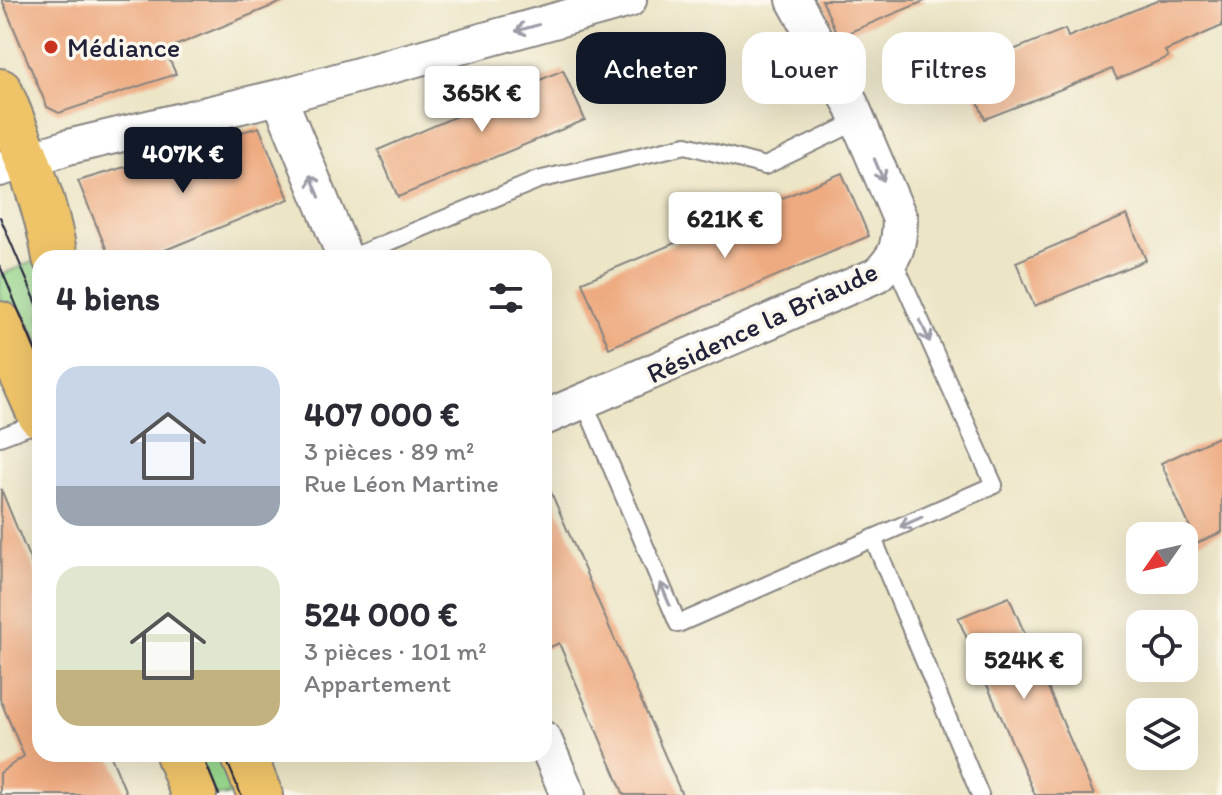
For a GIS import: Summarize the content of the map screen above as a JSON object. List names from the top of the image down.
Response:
{
  "streets": {
    "street": ["Résidence la Briaude"]
  },
  "places": ["Médiance"],
  "north": "bottom left",
  "page": {
    "chip": ["Acheter", "Louer", "Filtres"],
    "price": [
      "365K €",
      "407K €",
      "621K €",
      "524K €"
    ],
    "heading": "4 biens",
    "list": [
      {
        "name": "407 000 €",
        "note": "3 pièces · 89 m² · Rue Léon Martine"
      },
      {
        "name": "524 000 €",
        "note": "3 pièces · 101 m² · Appartement"
      }
    ]
  }
}
